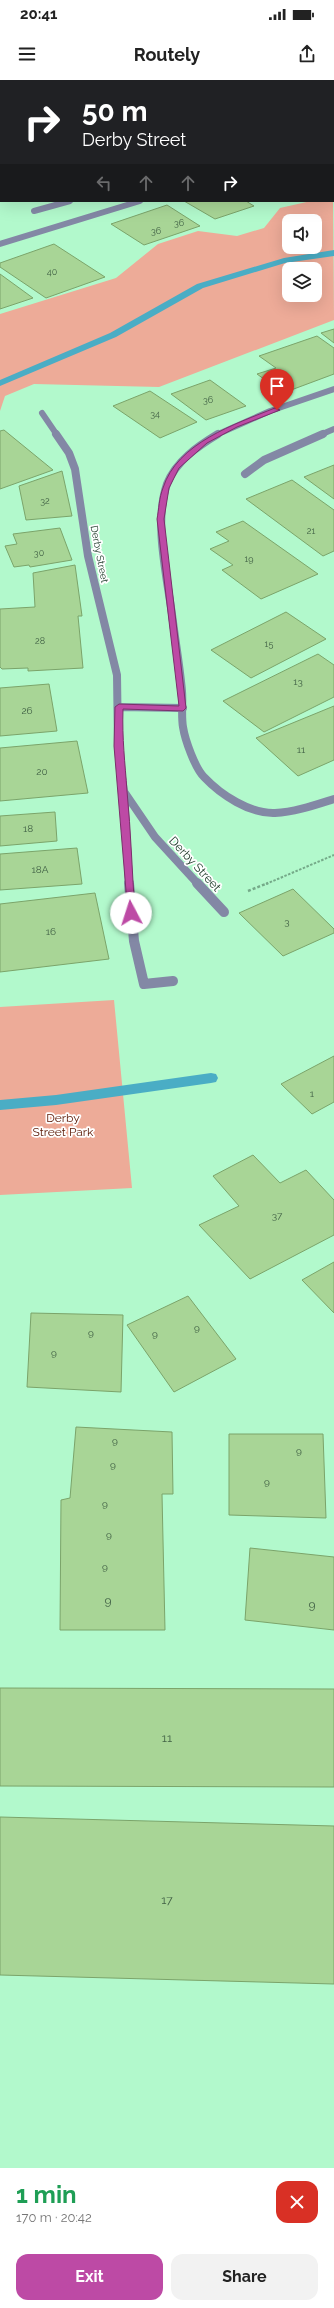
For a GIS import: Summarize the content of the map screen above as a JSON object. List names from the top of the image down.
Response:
{
  "streets": {
    "street": ["Derby Street"]
  },
  "parks": ["Derby Street Park"],
  "house_numbers": [
    "36",
    "36",
    "40",
    "36",
    "34",
    "32",
    "21",
    "30",
    "19",
    "28",
    "15",
    "13",
    "26",
    "11",
    "20",
    "18",
    "18A",
    "3",
    "16",
    "1",
    "37",
    "9",
    "9",
    "9",
    "9",
    "9",
    "9",
    "9",
    "9",
    "9",
    "9",
    "9",
    "9",
    "9",
    "11",
    "17"
  ],
  "page": {
    "status": "20:41",
    "header": "Routely",
    "turn": ["50 m", "Derby Street"],
    "heading": ["1 min", "170 m · 20:42"],
    "buttons": ["Exit", "Share"]
  }
}
